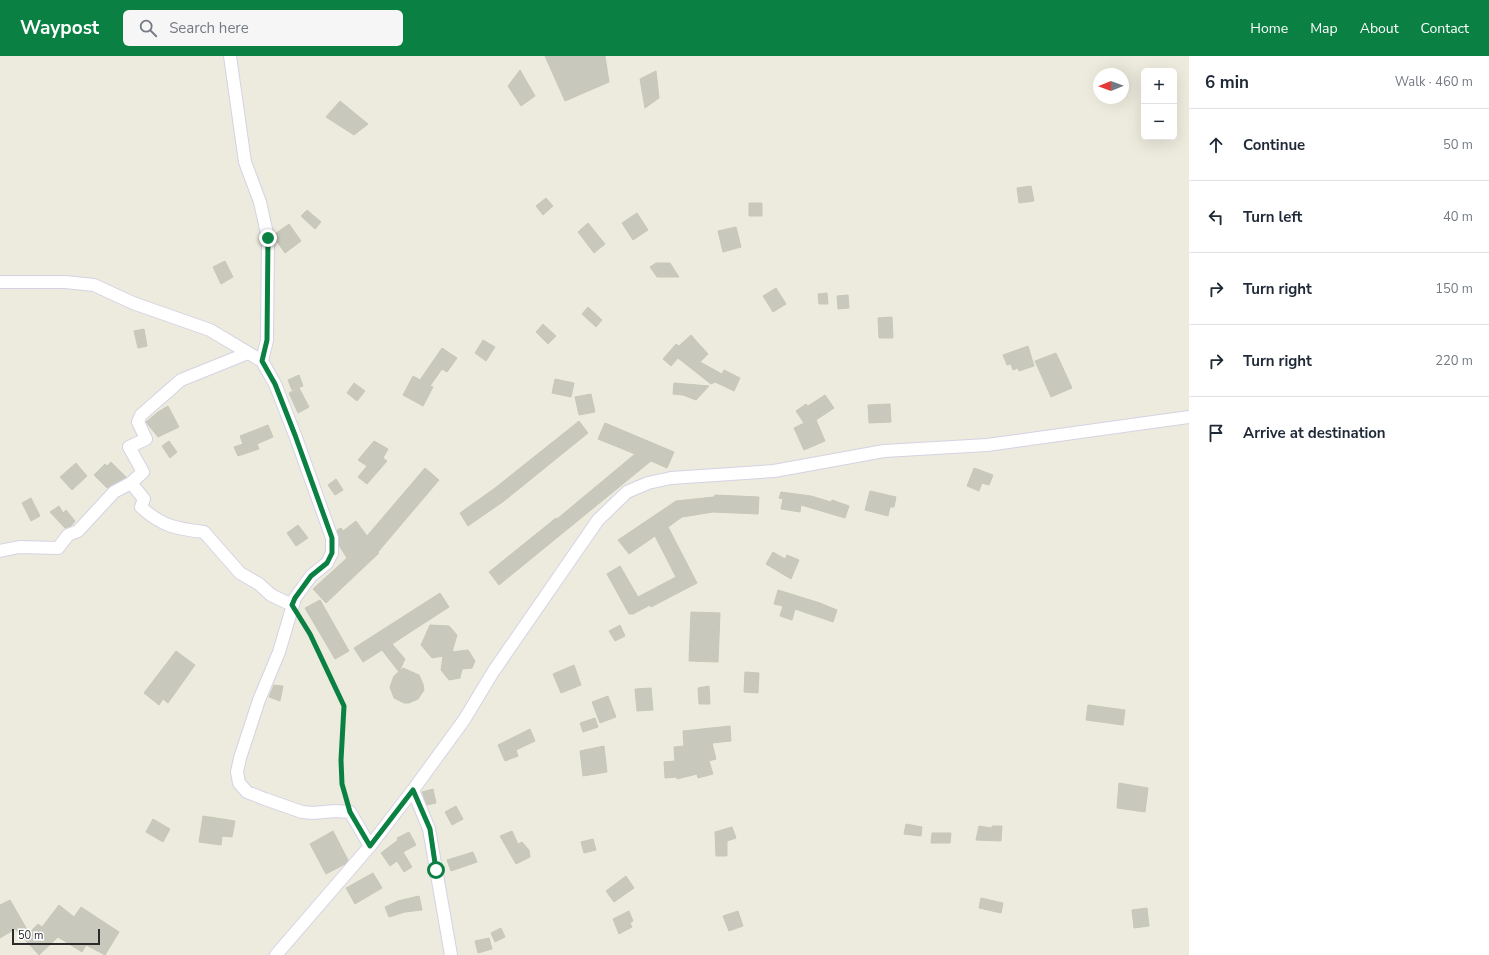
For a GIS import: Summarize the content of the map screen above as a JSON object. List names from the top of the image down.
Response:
{
  "scale_bar": "50 m",
  "north": "left",
  "page": {
    "header": "Waypost",
    "search": "Search here",
    "nav": [
      "Home",
      "Map",
      "About",
      "Contact"
    ],
    "heading": ["6 min", "Walk · 460 m"],
    "map_buttons": ["+", "−"],
    "list": [
      ["Continue", "50 m"],
      ["Turn left", "40 m"],
      ["Turn right", "150 m"],
      ["Turn right", "220 m"],
      "Arrive at destination"
    ],
    "scale": "50 m"
  }
}
